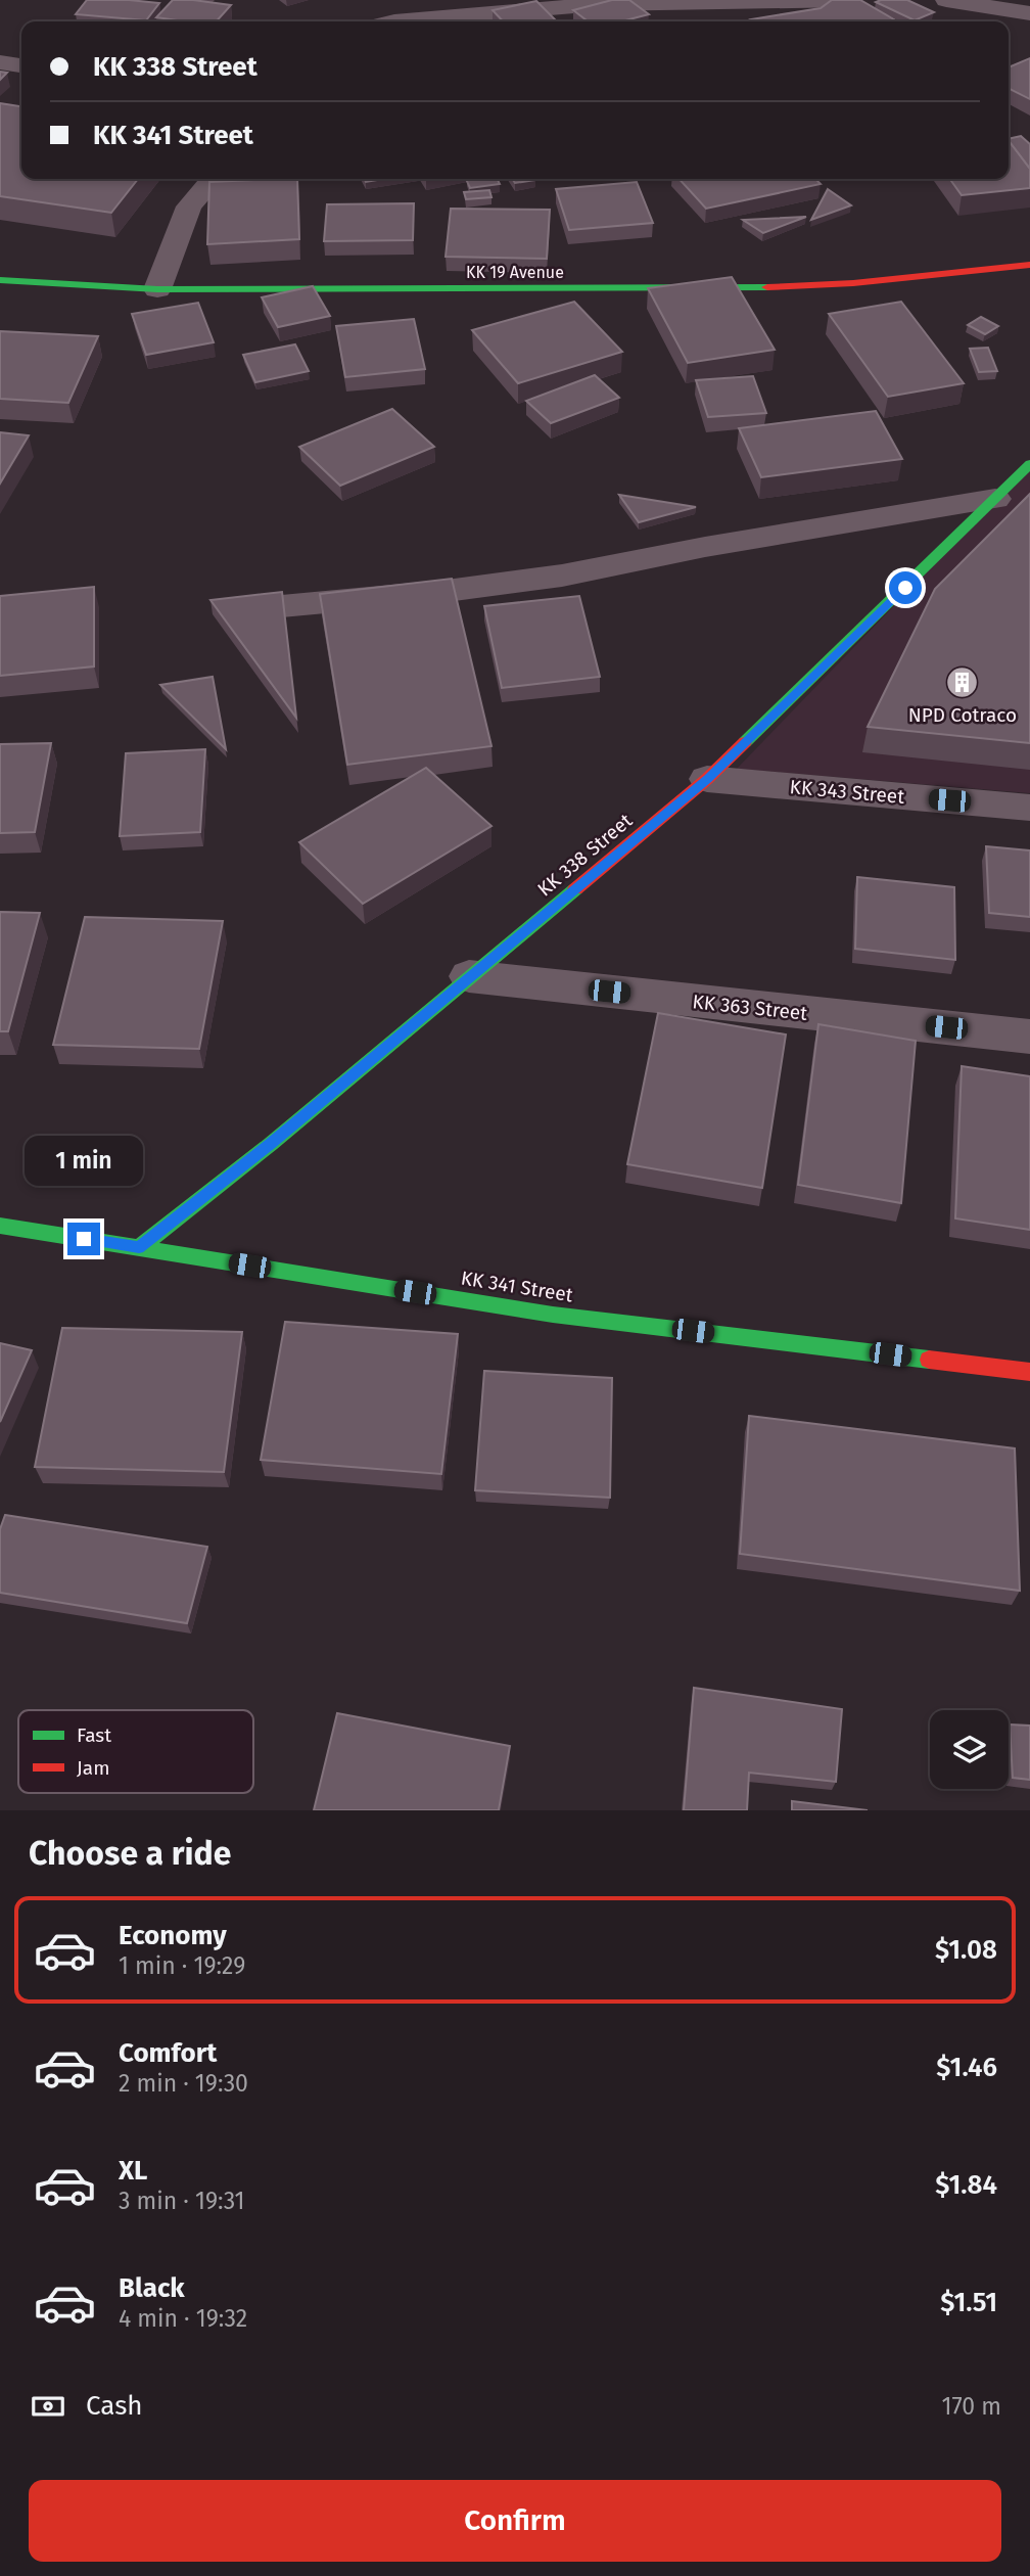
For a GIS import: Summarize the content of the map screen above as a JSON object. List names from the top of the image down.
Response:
{
  "streets": {
    "street": [
      "KK 19 Avenue",
      "KK 343 Street",
      "KK 338 Street",
      "KK 363 Street",
      "KK 341 Street"
    ]
  },
  "crossings": [
    ["KK 343 Street", "KK 338 Street"],
    ["KK 338 Street", "KK 363 Street"],
    ["KK 338 Street", "KK 341 Street"]
  ],
  "places": {
    "building": ["NPD Cotraco"]
  },
  "legend": ["Fast", "Jam"],
  "page": {
    "banner": ["KK 338 Street", "KK 341 Street"],
    "bubble": "1 min",
    "heading": "Choose a ride",
    "list": [
      {
        "name": "Economy",
        "note": "1 min · 19:29",
        "value": "$1.08"
      },
      {
        "name": "Comfort",
        "note": "2 min · 19:30",
        "value": "$1.46"
      },
      {
        "name": "XL",
        "note": "3 min · 19:31",
        "value": "$1.84"
      },
      {
        "name": "Black",
        "note": "4 min · 19:32",
        "value": "$1.51"
      }
    ],
    "pay": ["Cash", "170 m"],
    "buttons": "Confirm"
  }
}
